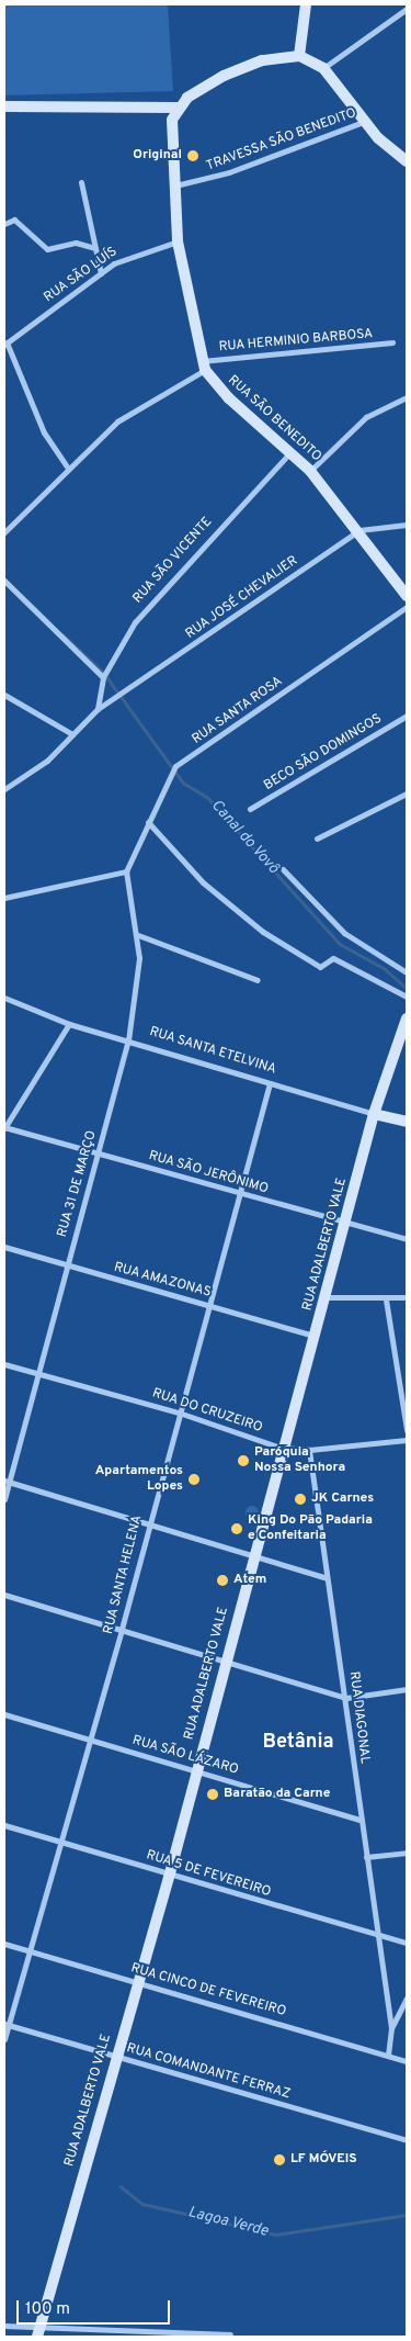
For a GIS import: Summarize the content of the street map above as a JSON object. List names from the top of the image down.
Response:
{
  "streets": {
    "street": [
      "TRAVESSA SÃO BENEDITO",
      "RUA SÃO LUÍS",
      "RUA HERMINIO BARBOSA",
      "RUA SÃO BENEDITO",
      "RUA SÃO VICENTE",
      "RUA JOSÉ CHEVALIER",
      "RUA SANTA ROSA",
      "BECO SÃO DOMINGOS",
      "RUA SANTA ETELVINA",
      "RUA SÃO JERÔNIMO",
      "RUA 31 DE MARÇO",
      "RUA ADALBERTO VALE",
      "RUA AMAZONAS",
      "RUA DO CRUZEIRO",
      "RUA SANTA HELENA",
      "RUA DIAGONAL",
      "RUA SÃO LÁZARO",
      "RUA 5 DE FEVEREIRO",
      "RUA CINCO DE FEVEREIRO",
      "RUA COMANDANTE FERRAZ"
    ]
  },
  "crossings": [
    ["TRAVESSA SÃO BENEDITO", "RUA SÃO BENEDITO"],
    ["RUA SÃO LUÍS", "RUA SÃO BENEDITO"],
    ["RUA HERMINIO BARBOSA", "RUA SÃO BENEDITO"],
    ["RUA SÃO BENEDITO", "RUA SÃO VICENTE"],
    ["RUA SÃO BENEDITO", "RUA JOSÉ CHEVALIER"],
    ["RUA SÃO VICENTE", "RUA JOSÉ CHEVALIER"],
    ["RUA SANTA ROSA", "RUA 31 DE MARÇO"],
    ["RUA SANTA ETELVINA", "RUA 31 DE MARÇO"],
    ["RUA SANTA ETELVINA", "RUA ADALBERTO VALE"],
    ["RUA SANTA ETELVINA", "RUA SANTA HELENA"],
    ["RUA SÃO JERÔNIMO", "RUA 31 DE MARÇO"],
    ["RUA SÃO JERÔNIMO", "RUA ADALBERTO VALE"],
    ["RUA SÃO JERÔNIMO", "RUA SANTA HELENA"],
    ["RUA 31 DE MARÇO", "RUA AMAZONAS"],
    ["RUA 31 DE MARÇO", "RUA DO CRUZEIRO"],
    ["RUA ADALBERTO VALE", "RUA AMAZONAS"],
    ["RUA ADALBERTO VALE", "RUA DO CRUZEIRO"],
    ["RUA ADALBERTO VALE", "RUA SÃO LÁZARO"],
    ["RUA ADALBERTO VALE", "RUA 5 DE FEVEREIRO"],
    ["RUA ADALBERTO VALE", "RUA CINCO DE FEVEREIRO"],
    ["RUA ADALBERTO VALE", "RUA COMANDANTE FERRAZ"],
    ["RUA AMAZONAS", "RUA SANTA HELENA"],
    ["RUA DO CRUZEIRO", "RUA SANTA HELENA"],
    ["RUA DO CRUZEIRO", "RUA DIAGONAL"],
    ["RUA SANTA HELENA", "RUA SÃO LÁZARO"],
    ["RUA SANTA HELENA", "RUA 5 DE FEVEREIRO"],
    ["RUA SANTA HELENA", "RUA CINCO DE FEVEREIRO"],
    ["RUA SANTA HELENA", "RUA COMANDANTE FERRAZ"],
    ["RUA DIAGONAL", "RUA SÃO LÁZARO"],
    ["RUA DIAGONAL", "RUA 5 DE FEVEREIRO"],
    ["RUA DIAGONAL", "RUA CINCO DE FEVEREIRO"]
  ],
  "districts": ["Betânia"],
  "water": ["Canal do Vovô", "Lagoa Verde"],
  "places": [
    "Original",
    "Paróquia Nossa Senhora",
    "Apartamentos Lopes",
    "JK Carnes",
    "King Do Pão Padaria e Confeitaria",
    "Atem",
    "Baratão da Carne",
    "LF MÓVEIS"
  ],
  "scale_bar": "100 m"
}
